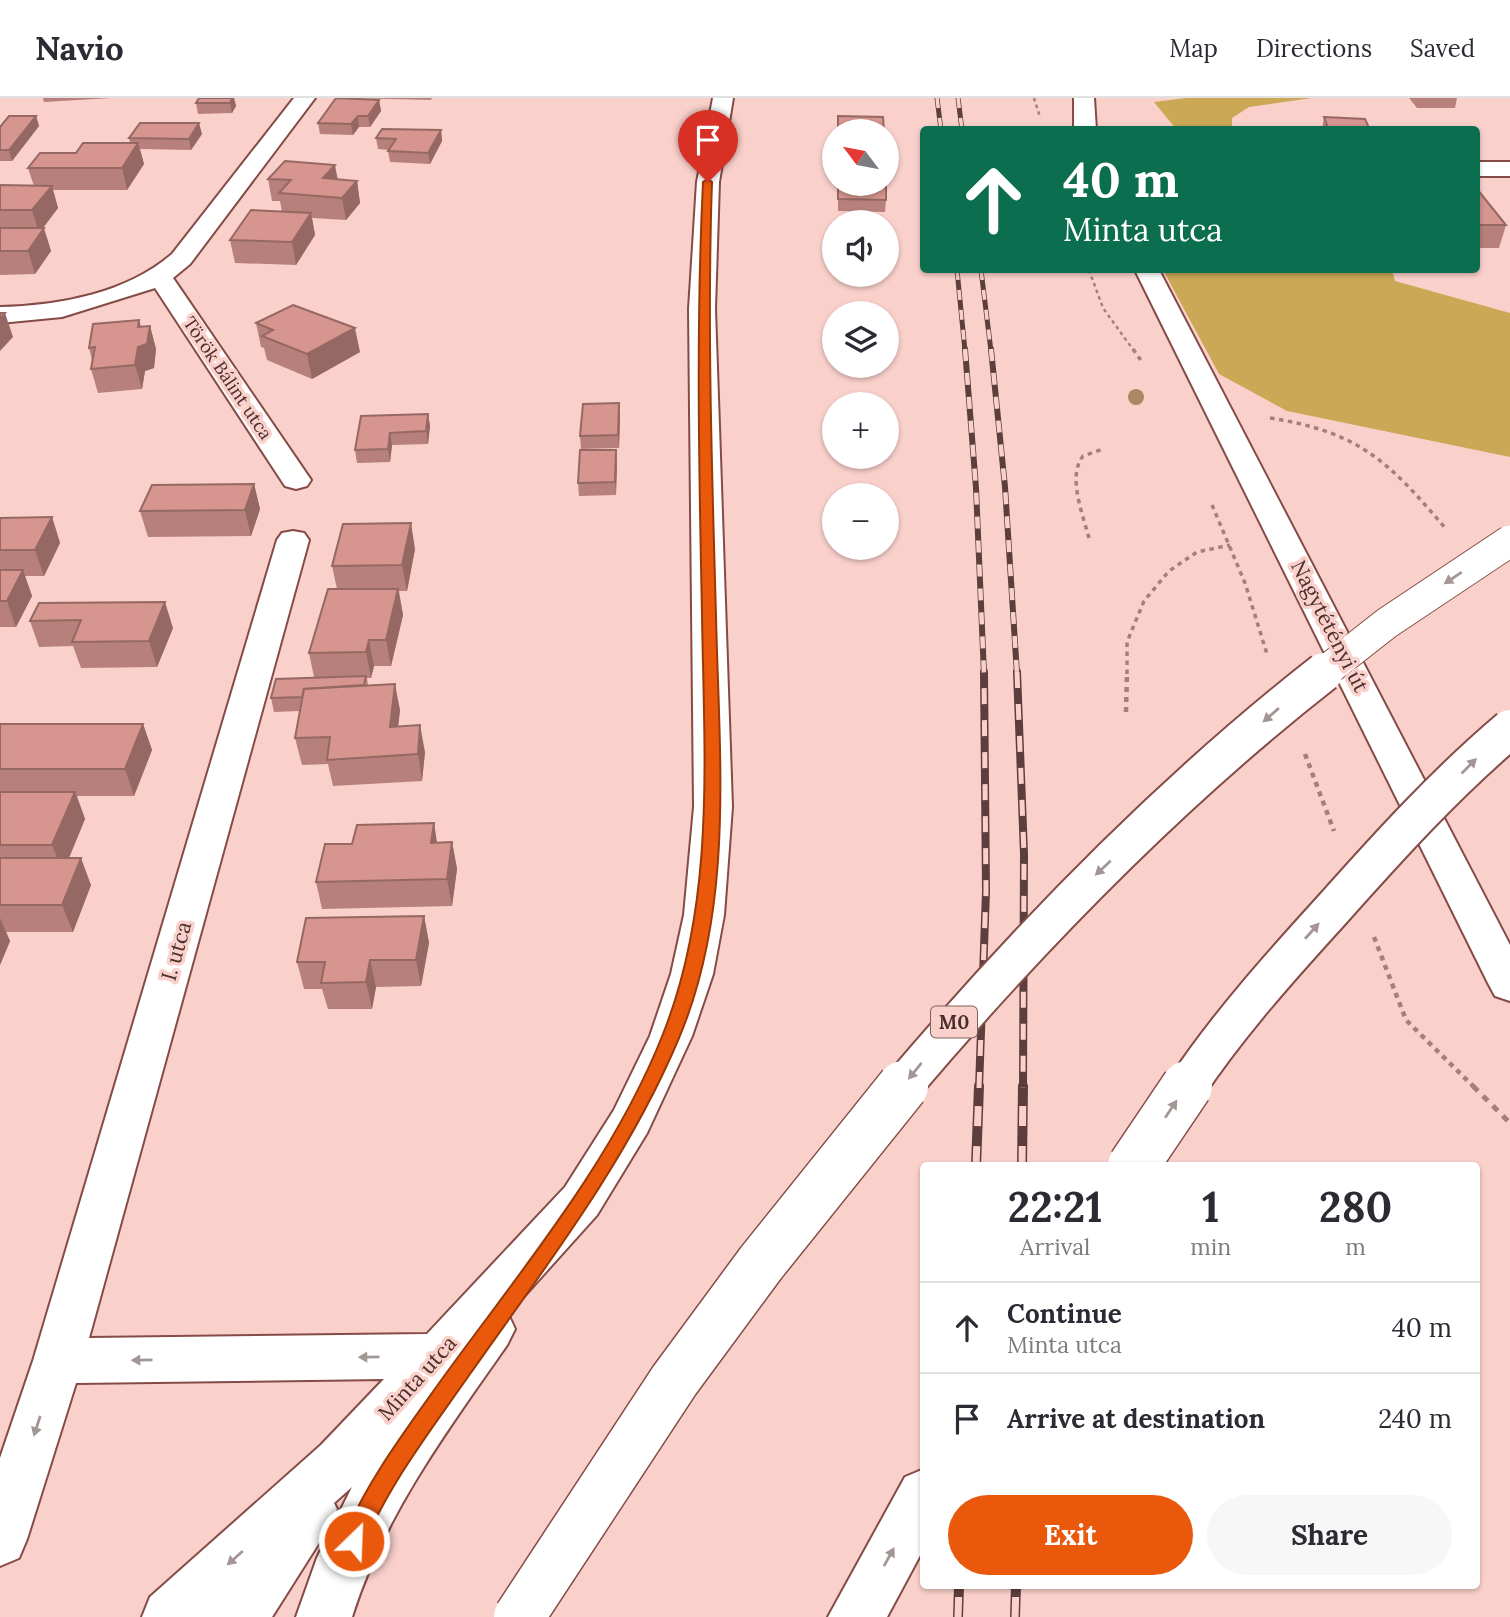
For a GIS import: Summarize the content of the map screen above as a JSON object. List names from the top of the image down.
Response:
{
  "streets": {
    "main road": [
      "Török Bálint utca",
      "Nagytétényi út",
      "I. utca",
      "M0",
      "Minta utca"
    ]
  },
  "north": "top left",
  "page": {
    "header": "Navio",
    "nav": ["Map", "Directions", "Saved"],
    "map_buttons": ["+", "−"],
    "turn": ["40 m", "Minta utca"],
    "eta": [
      "22:21",
      "Arrival",
      "1",
      "min",
      "280",
      "m"
    ],
    "list": [
      {
        "name": "Continue",
        "note": "Minta utca",
        "value": "40 m"
      },
      {
        "name": "Arrive at destination",
        "value": "240 m"
      }
    ],
    "buttons": ["Exit", "Share"]
  }
}
